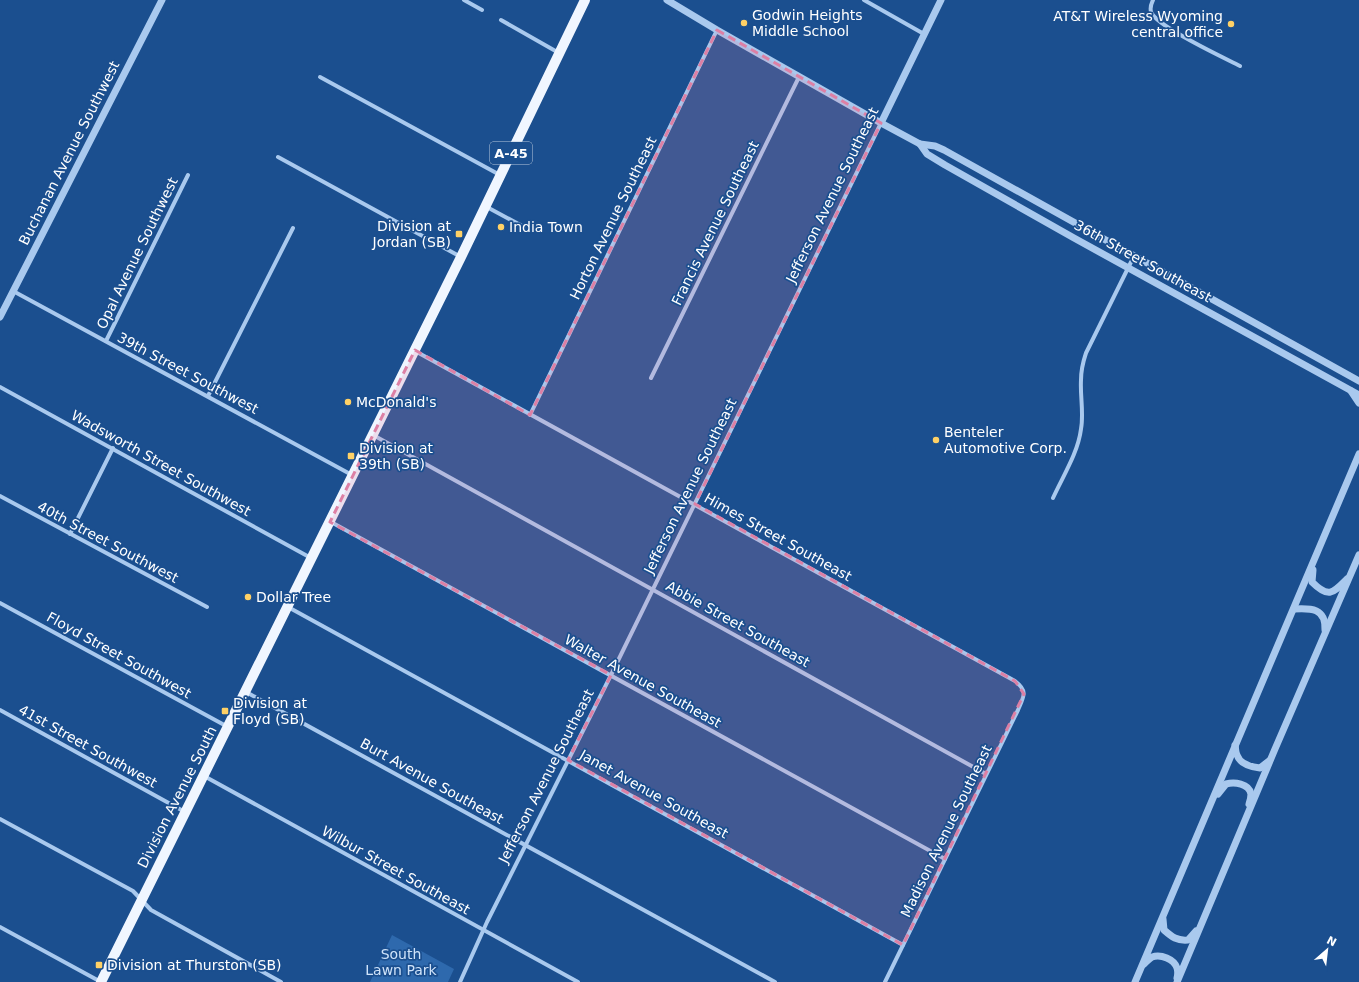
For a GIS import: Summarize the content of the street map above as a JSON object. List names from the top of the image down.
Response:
{
  "streets": {
    "main road": ["A-45", "Division Avenue South"],
    "street": [
      "Buchanan Avenue Southwest",
      "Jefferson Avenue Southeast",
      "Horton Avenue Southeast",
      "Francis Avenue Southeast",
      "Opal Avenue Southwest",
      "36th Street Southeast",
      "39th Street Southwest",
      "Wadsworth Street Southwest",
      "Himes Street Southeast",
      "40th Street Southwest",
      "Abbie Street Southeast",
      "Floyd Street Southwest",
      "Walter Avenue Southeast",
      "41st Street Southwest",
      "Burt Avenue Southeast",
      "Janet Avenue Southeast",
      "Madison Avenue Southeast",
      "Wilbur Street Southeast"
    ]
  },
  "crossings": [
    ["Buchanan Avenue Southwest", "39th Street Southwest"],
    ["Jefferson Avenue Southeast", "36th Street Southeast"],
    ["Jefferson Avenue Southeast", "Himes Street Southeast"],
    ["Jefferson Avenue Southeast", "Abbie Street Southeast"],
    ["Jefferson Avenue Southeast", "Walter Avenue Southeast"],
    ["Jefferson Avenue Southeast", "Burt Avenue Southeast"],
    ["Jefferson Avenue Southeast", "Janet Avenue Southeast"],
    ["Jefferson Avenue Southeast", "Wilbur Street Southeast"],
    ["Horton Avenue Southeast", "36th Street Southeast"],
    ["Horton Avenue Southeast", "Himes Street Southeast"],
    ["Francis Avenue Southeast", "36th Street Southeast"],
    ["Opal Avenue Southwest", "39th Street Southwest"],
    ["39th Street Southwest", "Division Avenue South"],
    ["Wadsworth Street Southwest", "Division Avenue South"],
    ["Himes Street Southeast", "Division Avenue South"],
    ["Himes Street Southeast", "Madison Avenue Southeast"],
    ["Abbie Street Southeast", "Division Avenue South"],
    ["Abbie Street Southeast", "Madison Avenue Southeast"],
    ["Floyd Street Southwest", "Division Avenue South"],
    ["Walter Avenue Southeast", "Division Avenue South"],
    ["Walter Avenue Southeast", "Madison Avenue Southeast"],
    ["41st Street Southwest", "Division Avenue South"],
    ["Burt Avenue Southeast", "Division Avenue South"],
    ["Janet Avenue Southeast", "Division Avenue South"],
    ["Janet Avenue Southeast", "Madison Avenue Southeast"],
    ["Division Avenue South", "Wilbur Street Southeast"]
  ],
  "parks": ["South Lawn Park"],
  "places": {
    "other": [
      "Godwin Heights Middle School",
      "AT&T Wireless Wyoming central office",
      "India Town",
      "McDonald's",
      "Benteler Automotive Corp.",
      "Dollar Tree"
    ],
    "transit": [
      "Division at Jordan (SB)",
      "Division at 39th (SB)",
      "Division at Floyd (SB)",
      "Division at Thurston (SB)"
    ]
  },
  "north": "top right"
}
